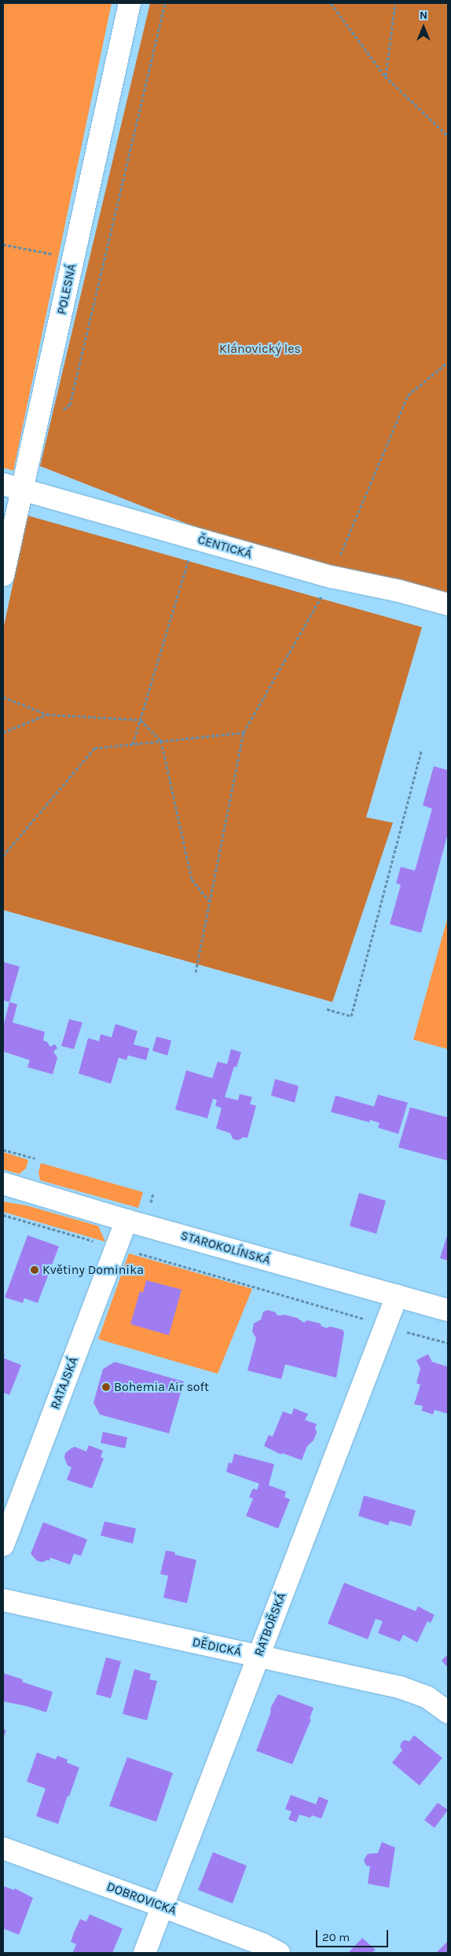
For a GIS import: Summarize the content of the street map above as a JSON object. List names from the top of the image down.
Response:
{
  "streets": {
    "street": [
      "POLESNÁ",
      "ČENTICKÁ",
      "STAROKOLÍNSKÁ",
      "RATAJSKÁ",
      "RATBOŘSKÁ",
      "DĚDICKÁ",
      "DOBROVICKÁ"
    ]
  },
  "crossings": [
    ["POLESNÁ", "ČENTICKÁ"],
    ["STAROKOLÍNSKÁ", "RATAJSKÁ"],
    ["STAROKOLÍNSKÁ", "RATBOŘSKÁ"],
    ["RATBOŘSKÁ", "DĚDICKÁ"],
    ["RATBOŘSKÁ", "DOBROVICKÁ"]
  ],
  "parks": ["Klánovický les"],
  "places": ["Květiny Dominika", "Bohemia Air soft"],
  "scale_bar": "20 m",
  "north": "top"
}
